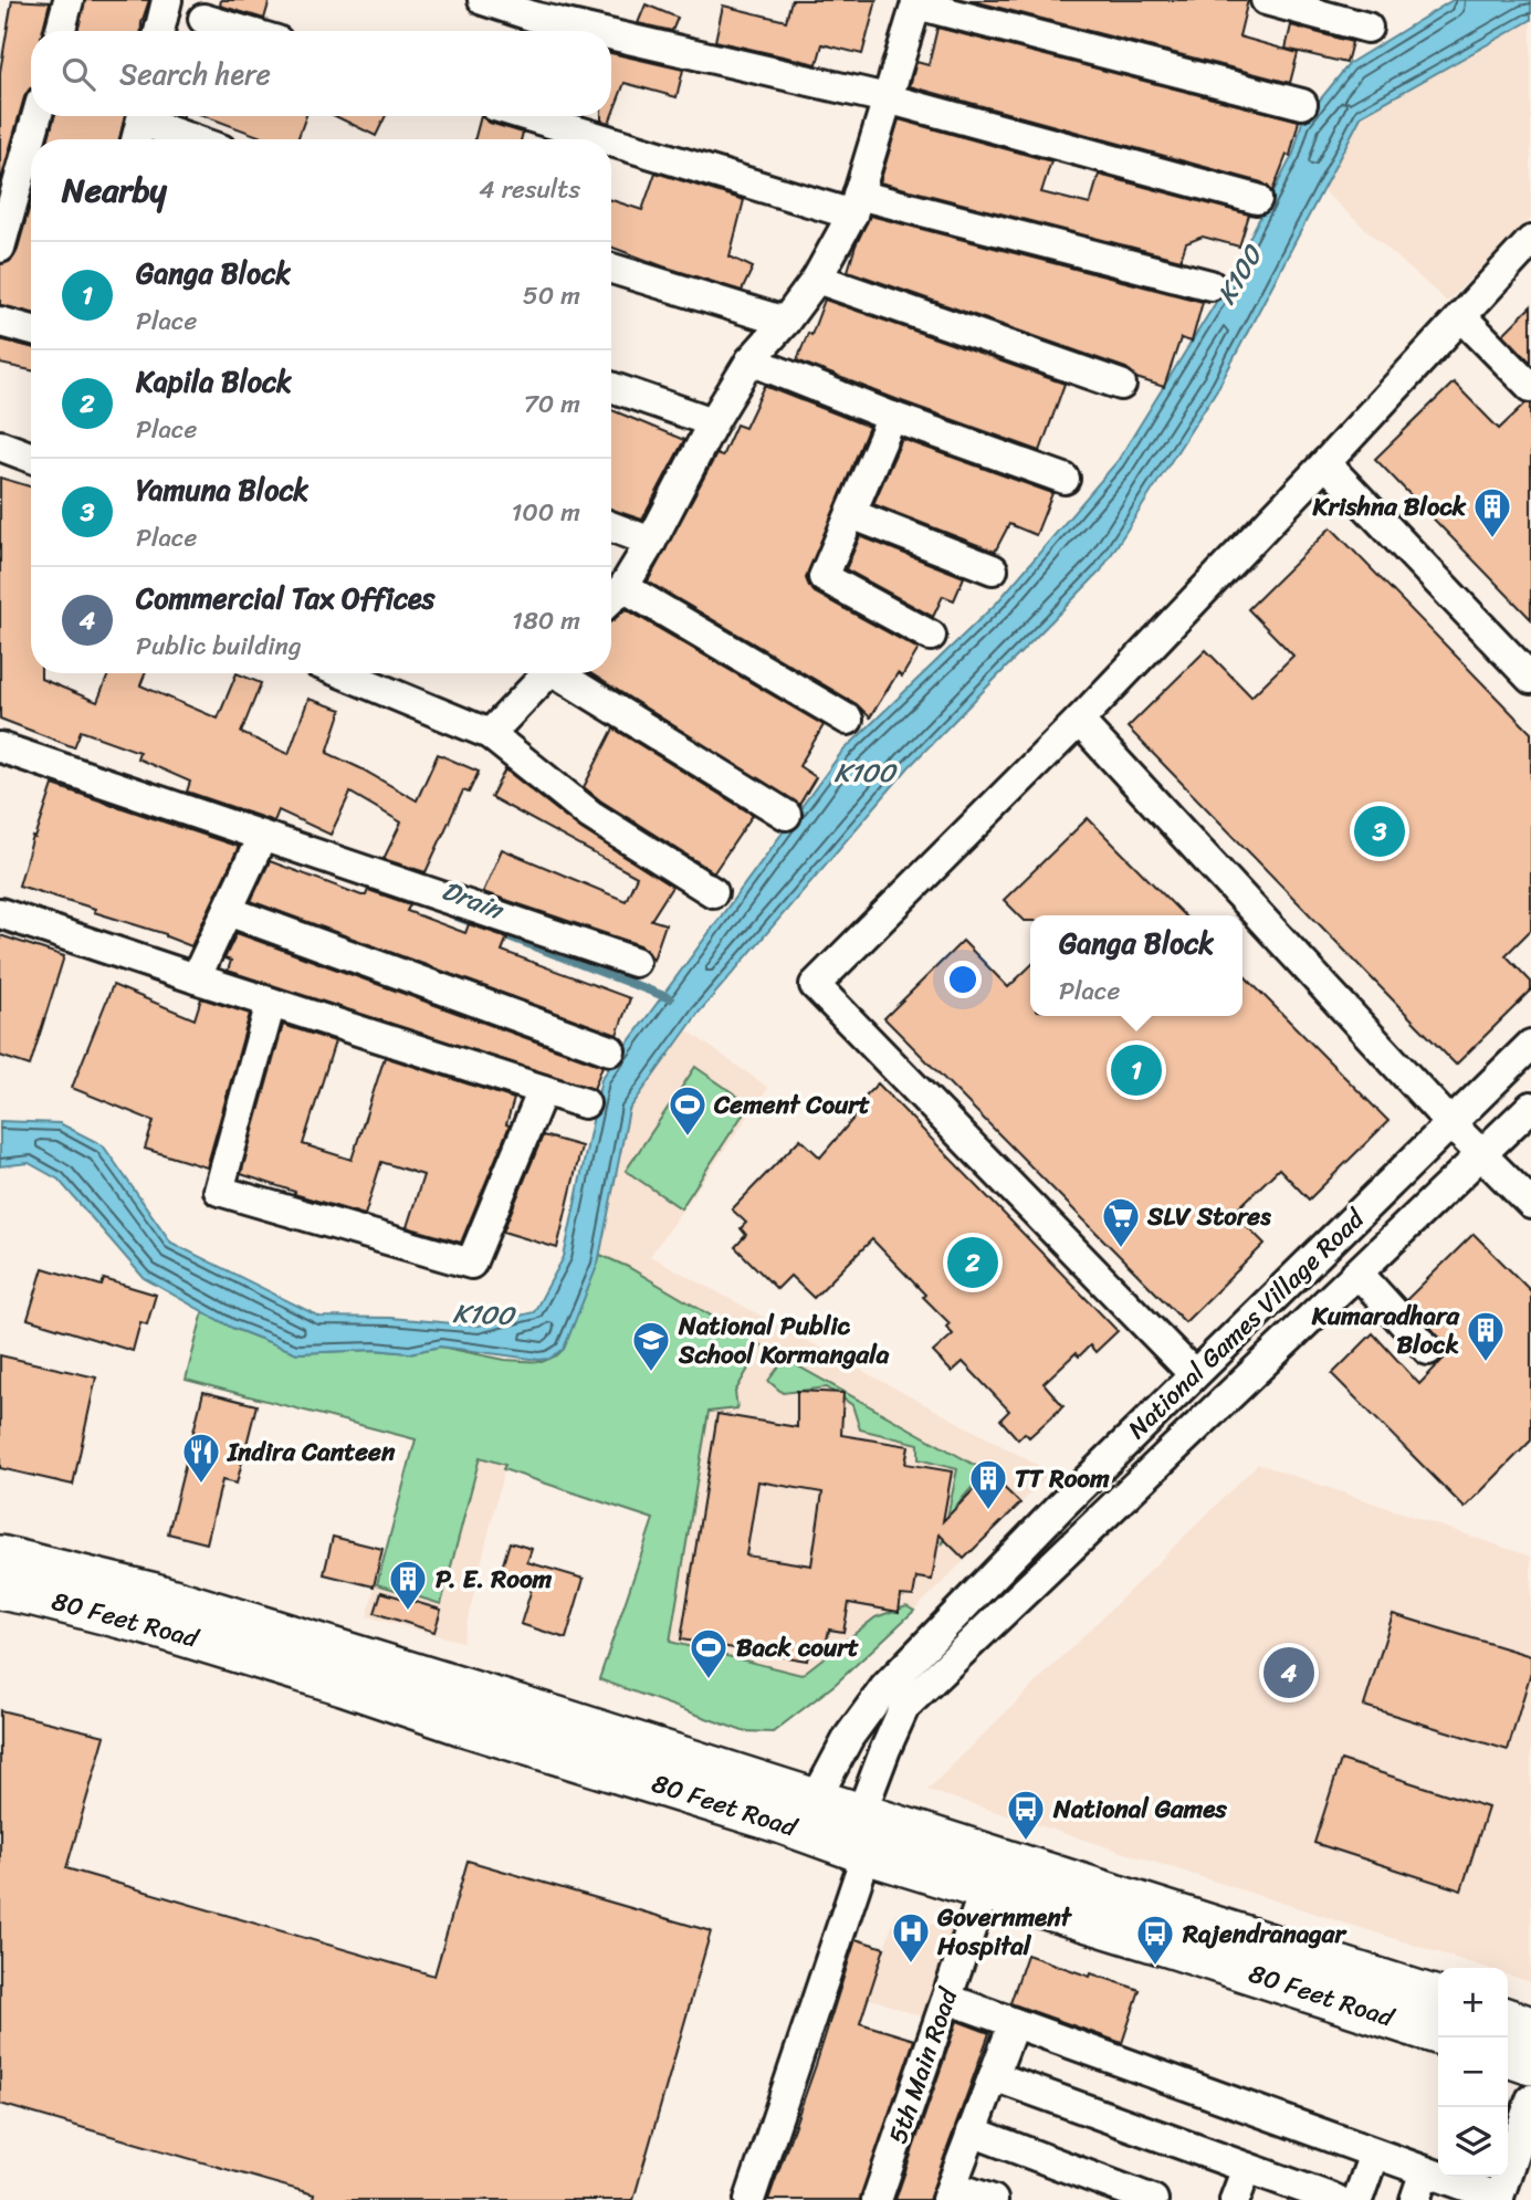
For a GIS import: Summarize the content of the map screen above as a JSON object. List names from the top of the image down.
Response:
{
  "streets": {
    "main road": ["80 Feet Road"],
    "street": ["National Games Village Road", "5th Main Road"]
  },
  "crossings": [
    ["National Games Village Road", "80 Feet Road"],
    ["80 Feet Road", "5th Main Road"]
  ],
  "water": ["K100", "Drain"],
  "places": {
    "building": [
      "Krishna Block",
      "Kumaradhara Block",
      "TT Room",
      "P. E. Room"
    ],
    "sports": ["Cement Court", "Back court"],
    "supermarket": ["SLV Stores"],
    "school or university": ["National Public School Kormangala"],
    "restaurant": ["Indira Canteen"],
    "bus stop": ["National Games", "Rajendranagar"],
    "hospital": ["Government Hospital"]
  },
  "page": {
    "search": "Search here",
    "heading": ["Nearby", "4 results"],
    "list": [
      {
        "mark": "1",
        "name": "Ganga Block",
        "note": "Place",
        "value": "50 m"
      },
      {
        "mark": "2",
        "name": "Kapila Block",
        "note": "Place",
        "value": "70 m"
      },
      {
        "mark": "3",
        "name": "Yamuna Block",
        "note": "Place",
        "value": "100 m"
      },
      {
        "mark": "4",
        "name": "Commercial Tax Offices",
        "note": "Public building",
        "value": "180 m"
      }
    ],
    "pins": [
      "3",
      "1",
      "2",
      "4"
    ],
    "popup": ["Ganga Block", "Place"],
    "map_buttons": ["+", "−"]
  }
}
